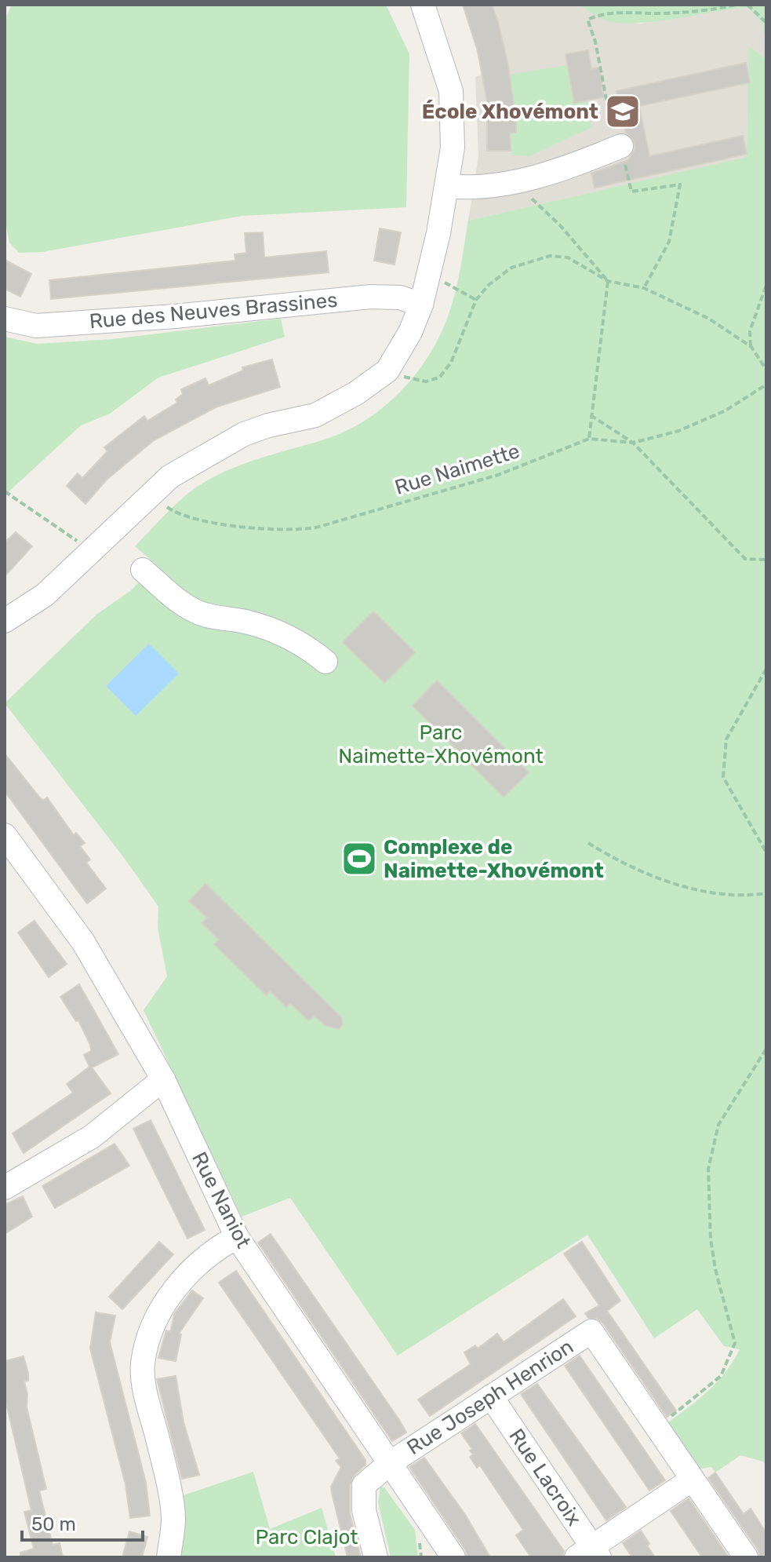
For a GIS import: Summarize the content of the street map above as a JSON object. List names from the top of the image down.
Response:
{
  "streets": {
    "street": [
      "Rue des Neuves Brassines",
      "Rue Naniot",
      "Rue Joseph Henrion",
      "Rue Lacroix"
    ],
    "path": ["Rue Naimette"]
  },
  "crossings": [
    ["Rue Naniot", "Rue Joseph Henrion"],
    ["Rue Joseph Henrion", "Rue Lacroix"]
  ],
  "parks": ["Parc Naimette-Xhovémont", "Parc Clajot"],
  "places": {
    "school or university": ["École Xhovémont"],
    "sports": ["Complexe de Naimette-Xhovémont"]
  },
  "scale_bar": "50 m"
}
